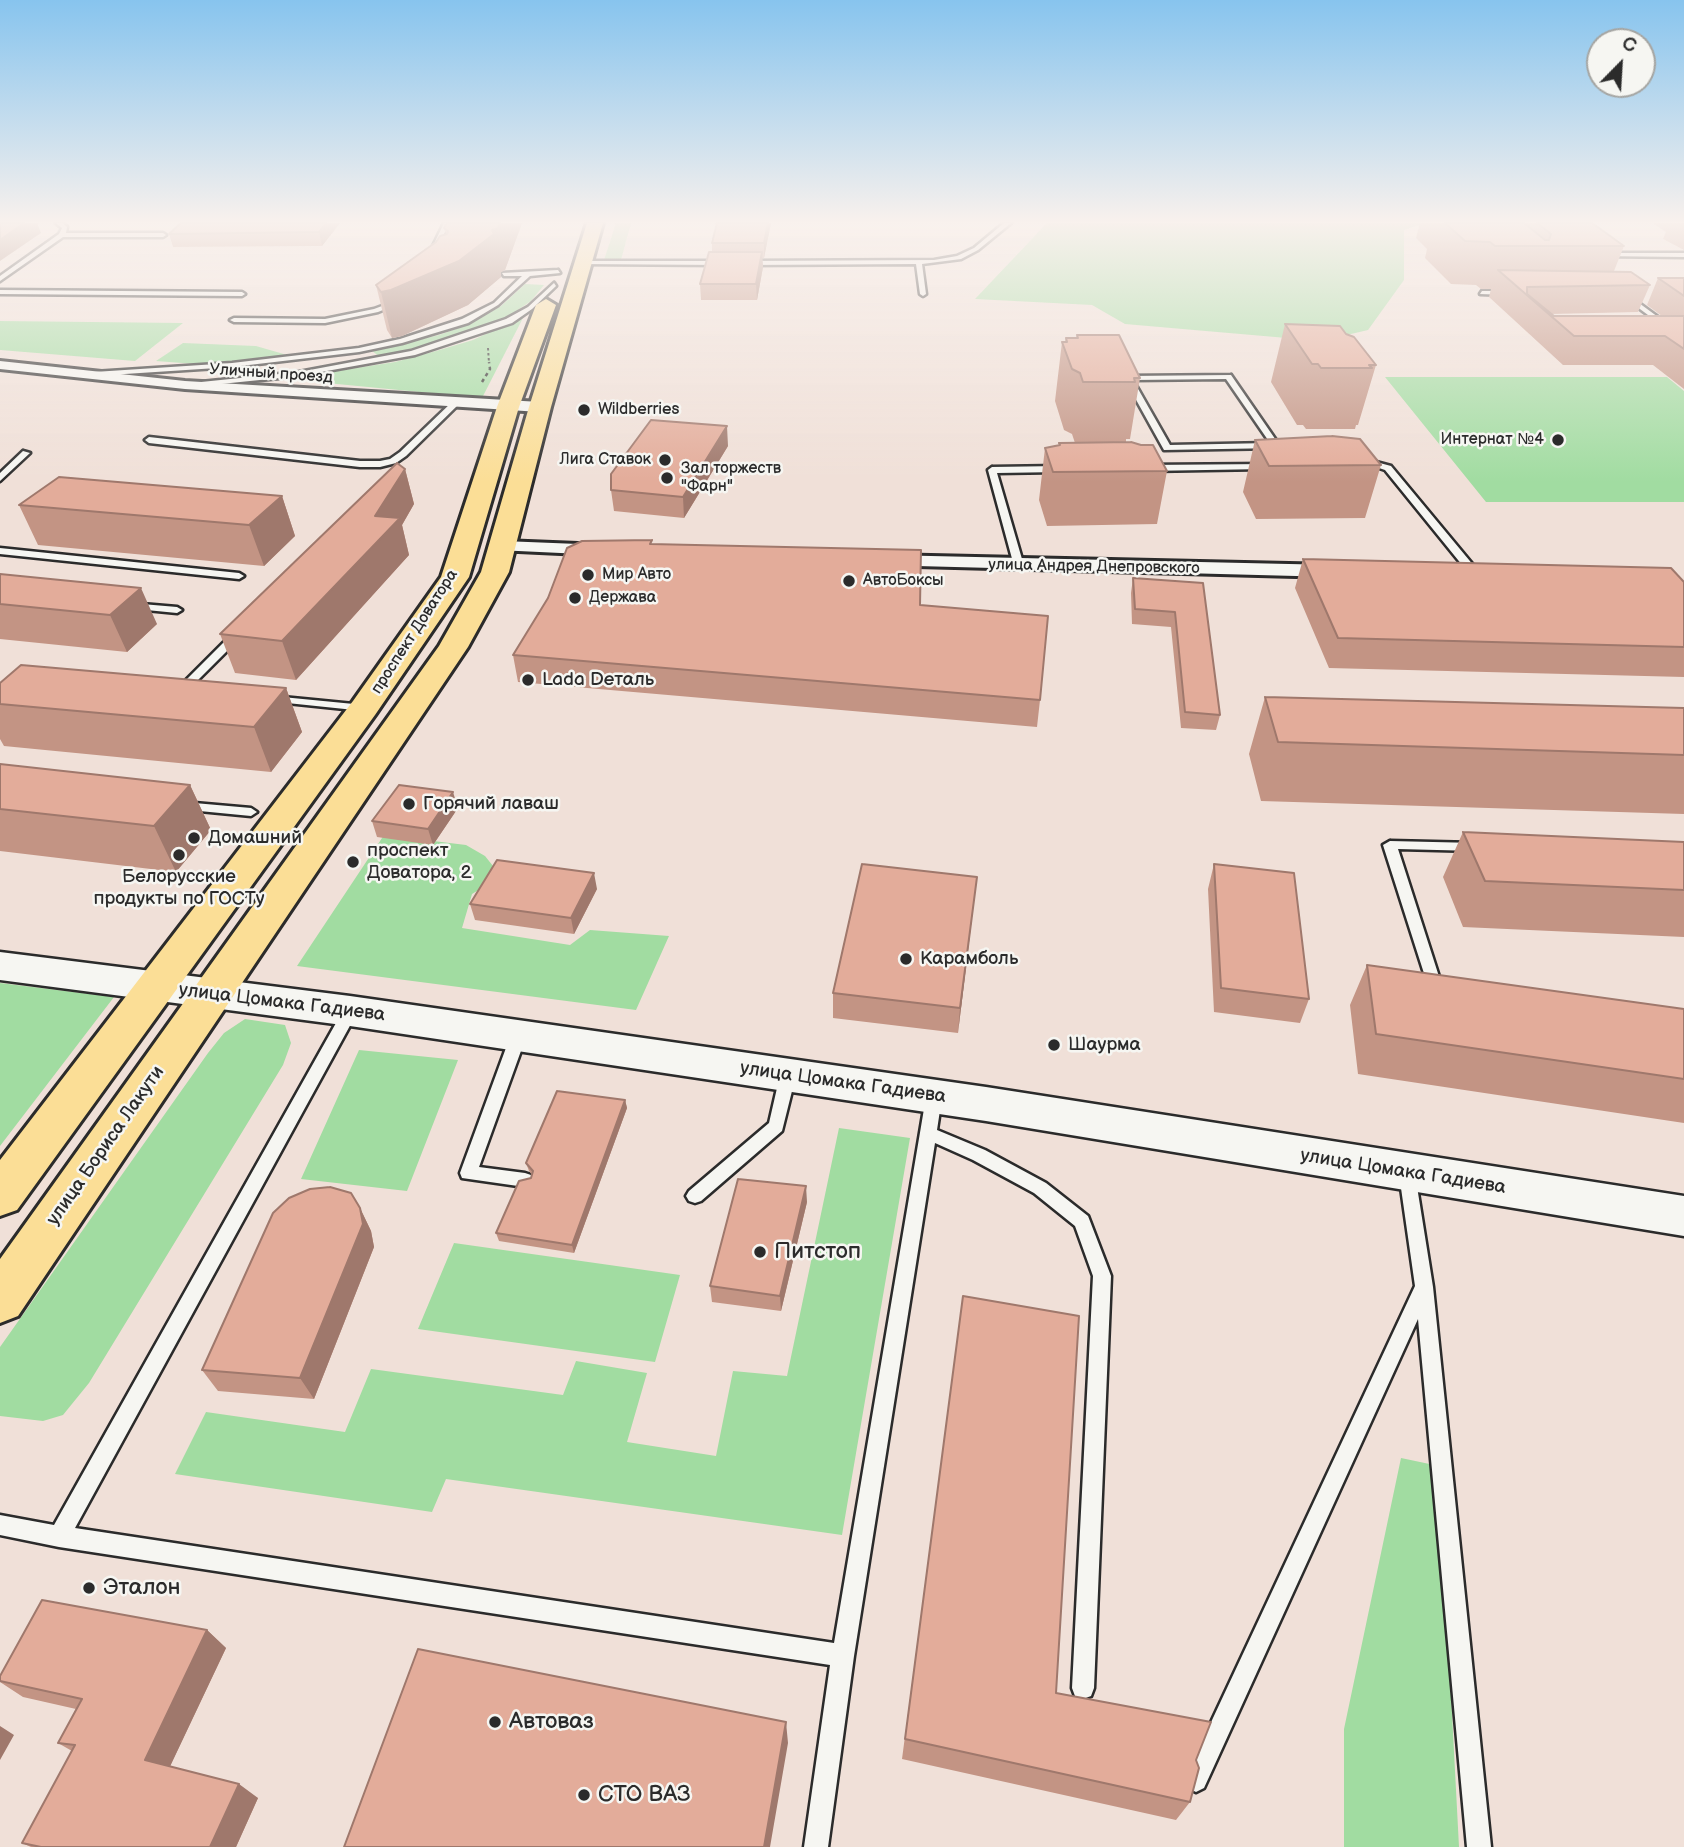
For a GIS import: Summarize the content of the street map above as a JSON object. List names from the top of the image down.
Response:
{
  "streets": {
    "main road": ["проспект Доватора", "улица Цомака Гадиева", "улица Бориса Лакути"],
    "street": ["Уличный проезд", "улица Андрея Днепровского"]
  },
  "crossings": [
    ["Уличный проезд", "проспект Доватора"],
    ["проспект Доватора", "улица Цомака Гадиева"],
    ["проспект Доватора", "улица Бориса Лакути"],
    ["улица Цомака Гадиева", "улица Бориса Лакути"]
  ],
  "places": [
    "Wildberries",
    "Интернат №4",
    "Лига Ставок",
    "Зал торжеств \"Фарн\"",
    "Мир Авто",
    "АвтоБоксы",
    "Держава",
    "Lada Dеталь",
    "Горячий лаваш",
    "Домашний",
    "Белорусские продукты по ГОСТу",
    "проспект Доватора, 2",
    "Карамболь",
    "Шаурма",
    "Питстоп",
    "Эталон",
    "Автоваз",
    "СТО ВАЗ"
  ],
  "north": "top right"
}
